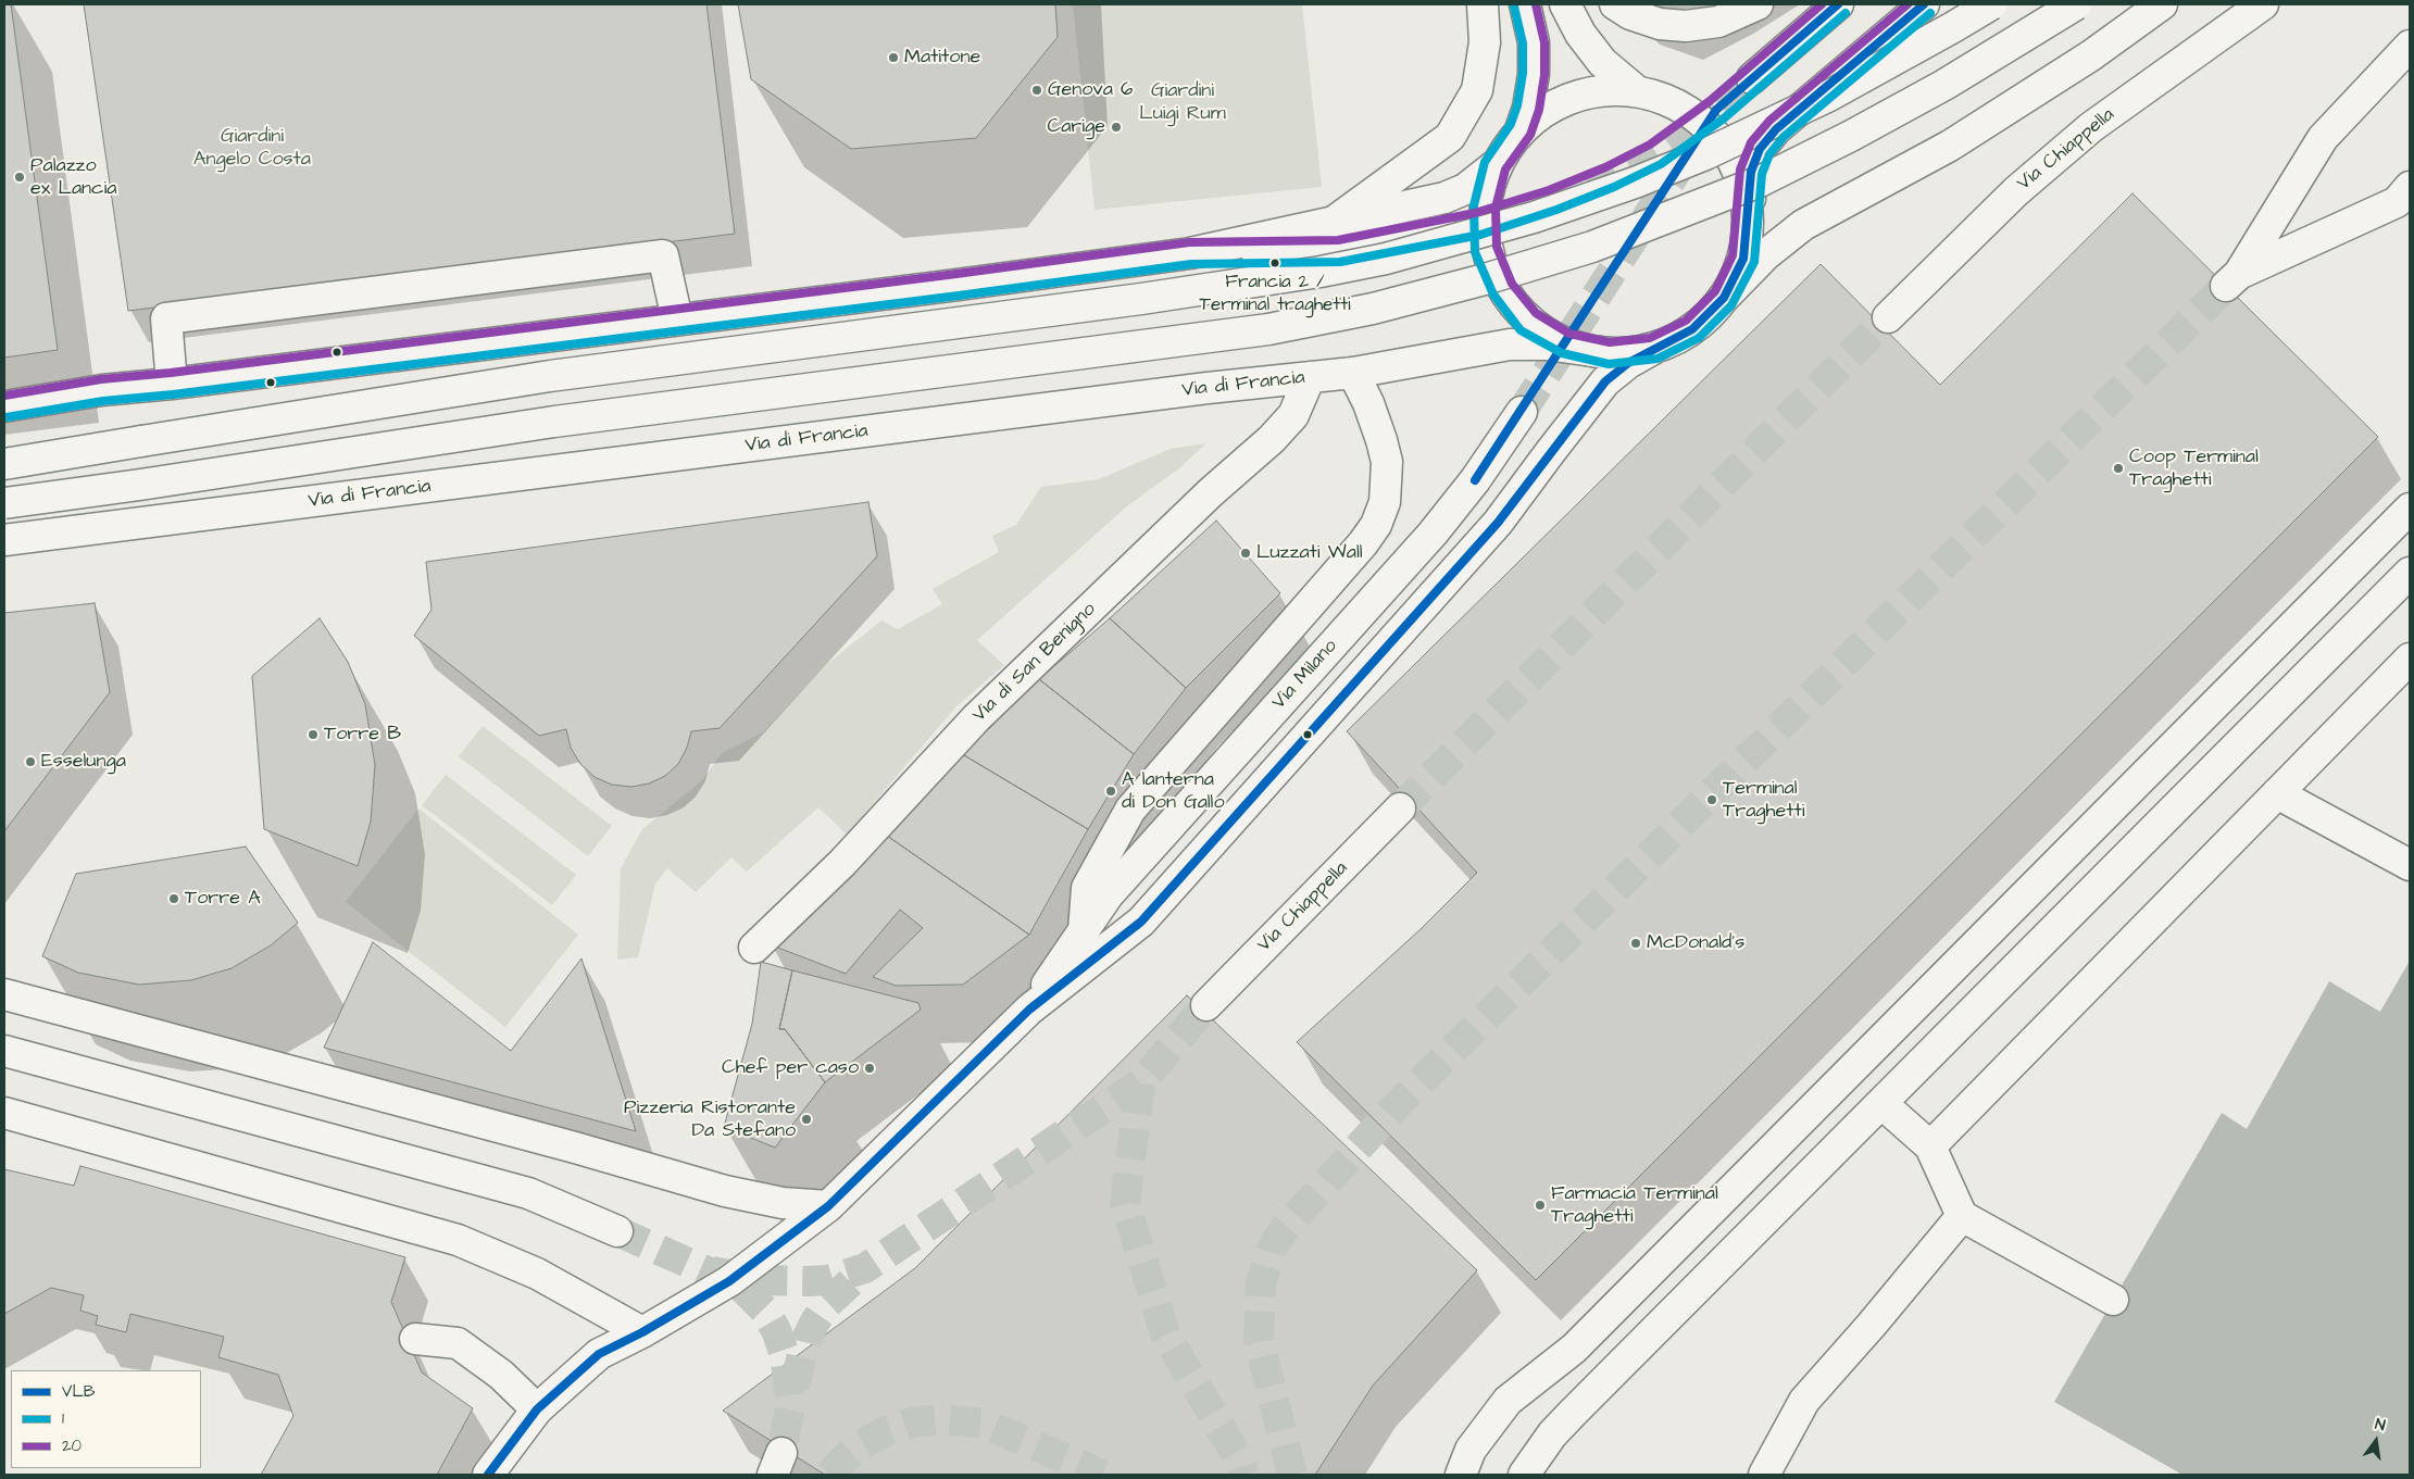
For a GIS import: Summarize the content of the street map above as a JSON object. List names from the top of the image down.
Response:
{
  "streets": {
    "main road": [
      "Via Chiappella",
      "Via di Francia",
      "Via di San Benigno",
      "Via Milano"
    ]
  },
  "crossings": [
    ["Via di Francia", "Via di San Benigno"]
  ],
  "parks": ["Giardini Luigi Rum", "Giardini Angelo Costa"],
  "places": [
    "Matitone",
    "Genova 6",
    "Carige",
    "Palazzo ex Lancia",
    "Francia 2 / Terminal traghetti",
    "Coop Terminal Traghetti",
    "Luzzati Wall",
    "Torre B",
    "Esselunga",
    "A lanterna di Don Gallo",
    "Terminal Traghetti",
    "Torre A",
    "McDonald's",
    "Chef per caso",
    "Pizzeria Ristorante Da Stefano",
    "Farmacia Terminal Traghetti"
  ],
  "lines": ["transit line VLB", "transit line 20", "transit line 1"],
  "legend": ["VLB", "1", "20"],
  "north": "top"
}
